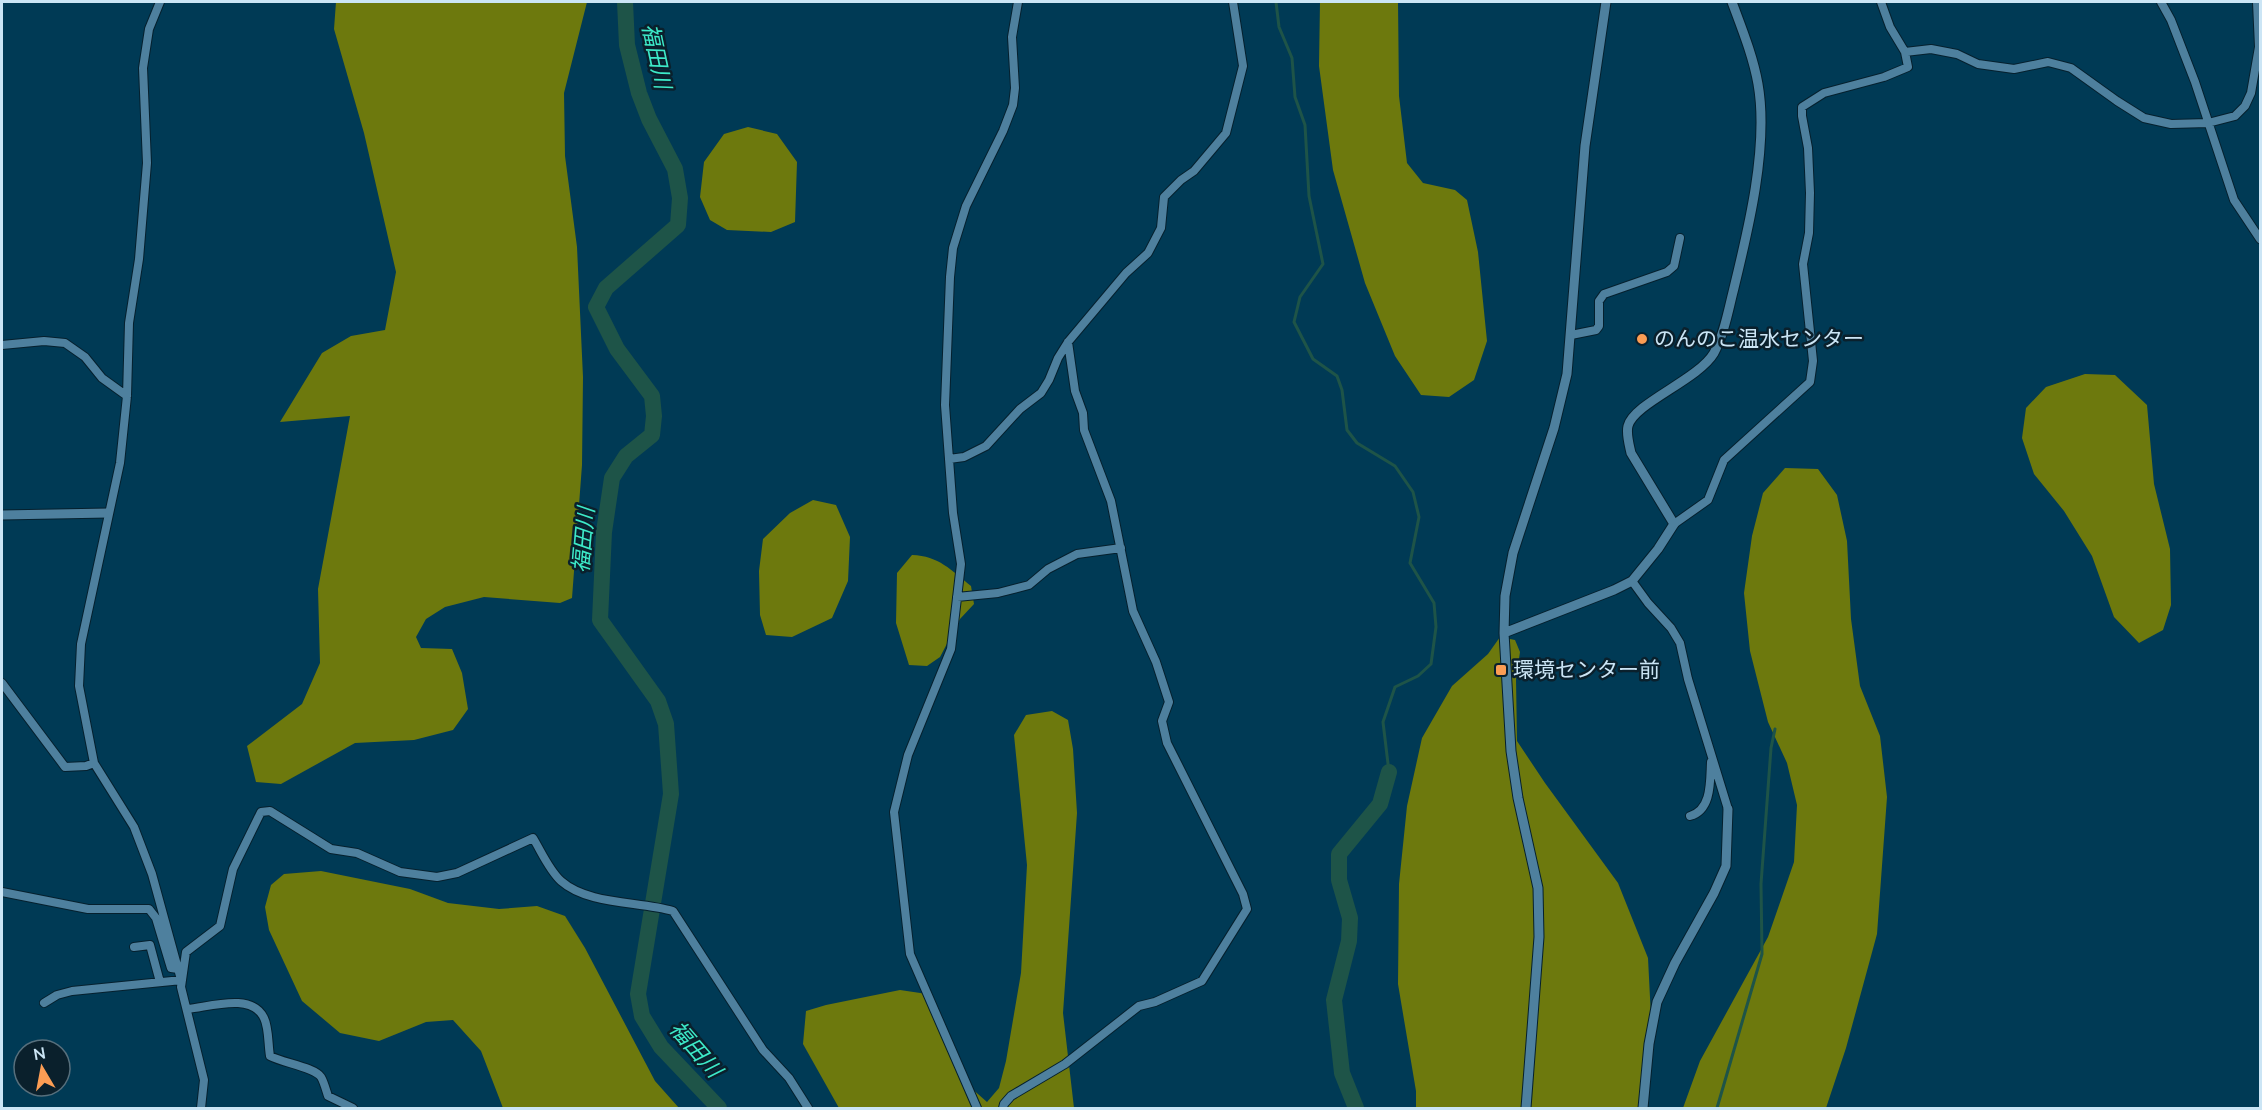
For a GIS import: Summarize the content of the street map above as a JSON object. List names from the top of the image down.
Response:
{
  "water": ["福田川"],
  "places": {
    "other": ["のんのこ温水センター"],
    "transit": ["環境センター前"]
  },
  "north": "top"
}
